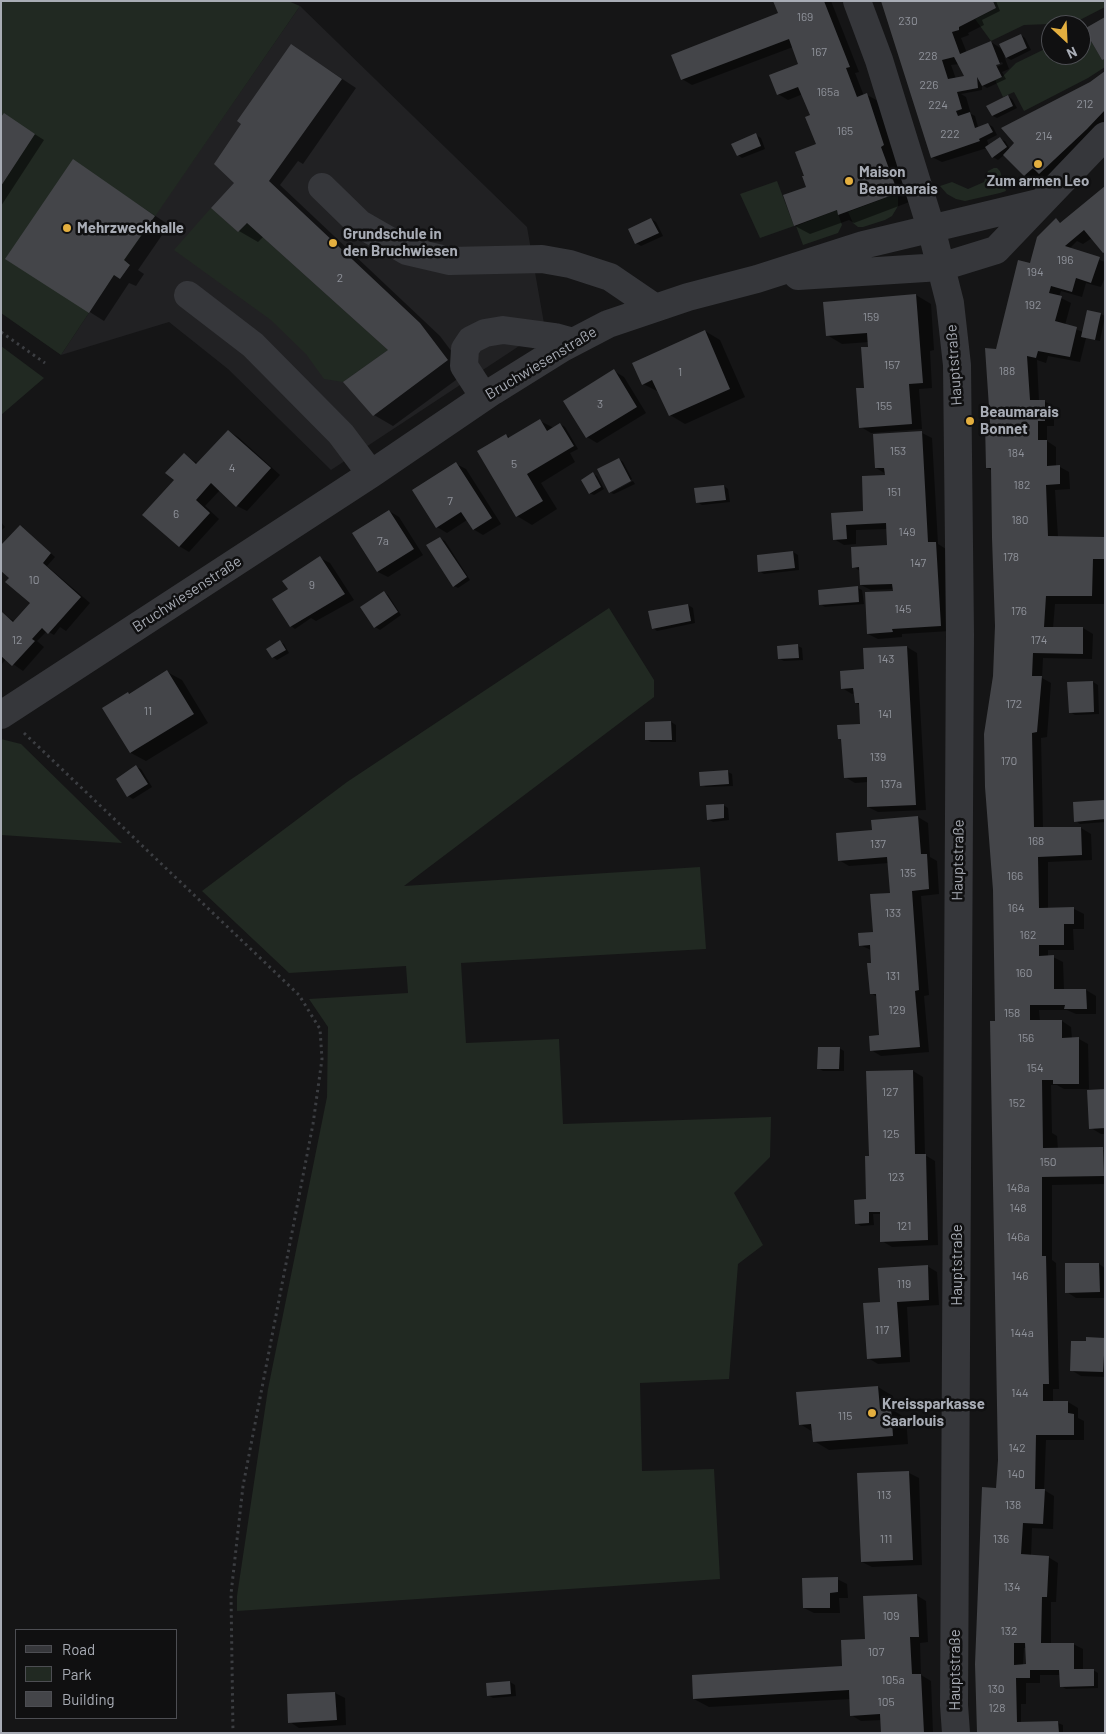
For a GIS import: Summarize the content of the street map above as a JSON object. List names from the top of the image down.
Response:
{
  "streets": {
    "street": ["Bruchwiesenstraße", "Hauptstraße"]
  },
  "crossings": [
    ["Bruchwiesenstraße", "Hauptstraße"]
  ],
  "places": [
    "Zum armen Leo",
    "Maison Beaumarais",
    "Mehrzweckhalle",
    "Grundschule in den Bruchwiesen",
    "Beaumarais Bonnet",
    "Kreissparkasse Saarlouis"
  ],
  "house_numbers": [
    "169",
    "230",
    "167",
    "228",
    "226",
    "165a",
    "212",
    "224",
    "165",
    "222",
    "214",
    "196",
    "194",
    "2",
    "192",
    "159",
    "157",
    "188",
    "1",
    "3",
    "155",
    "153",
    "184",
    "5",
    "4",
    "182",
    "151",
    "7",
    "6",
    "180",
    "149",
    "7a",
    "178",
    "147",
    "10",
    "9",
    "145",
    "176",
    "12",
    "174",
    "143",
    "172",
    "11",
    "141",
    "139",
    "170",
    "137a",
    "168",
    "137",
    "135",
    "166",
    "164",
    "133",
    "162",
    "160",
    "131",
    "129",
    "158",
    "156",
    "154",
    "127",
    "152",
    "125",
    "150",
    "123",
    "148a",
    "148",
    "121",
    "146a",
    "146",
    "119",
    "117",
    "144a",
    "144",
    "115",
    "142",
    "140",
    "113",
    "138",
    "111",
    "136",
    "134",
    "109",
    "132",
    "107",
    "105a",
    "130",
    "105",
    "128"
  ],
  "legend": ["Road", "Park", "Building"],
  "north": "bottom right"
}
